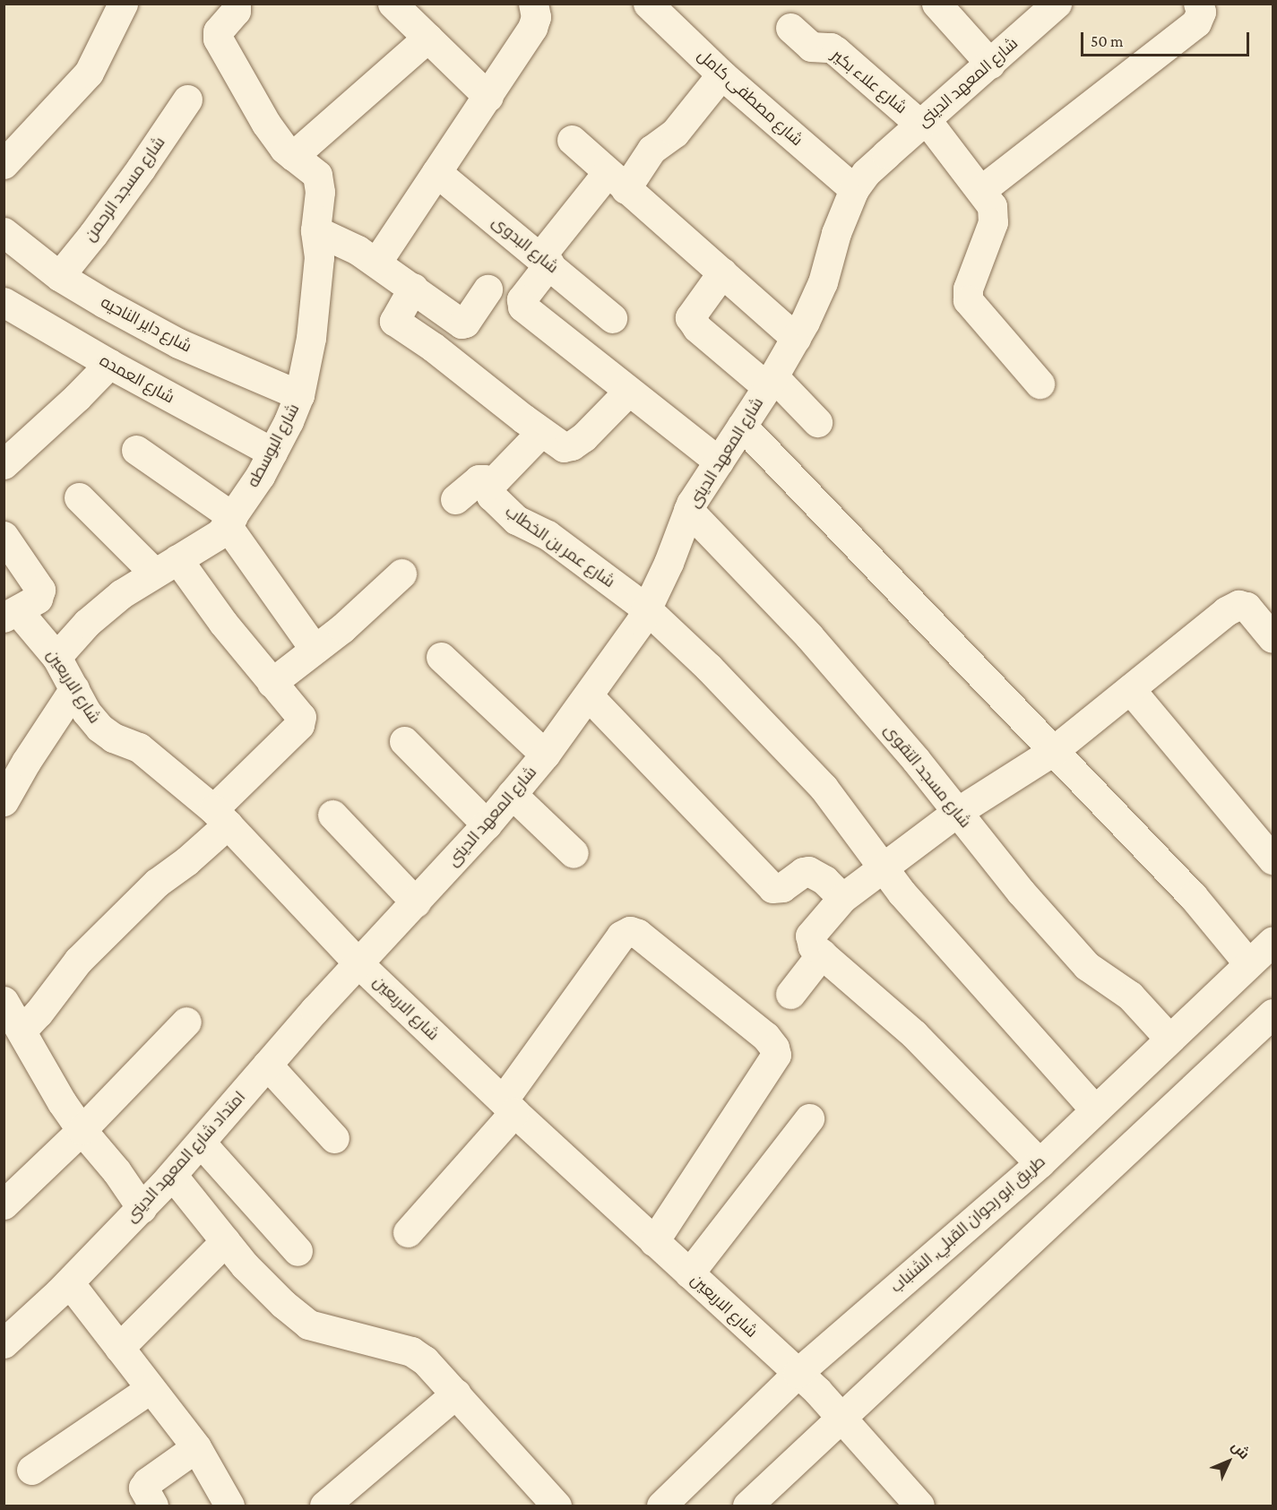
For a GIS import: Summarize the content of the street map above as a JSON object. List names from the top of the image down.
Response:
{
  "streets": {
    "street": [
      "شارع علاء بكير",
      "شارع المعهد الدينى",
      "شارع مصطفى كامل",
      "شارع مسجد الرحمن",
      "شارع البدوى",
      "شارع داير الناحيه",
      "شارع العمده",
      "شارع البوسطه",
      "شارع عمر بن الخطاب",
      "شارع الاربعين",
      "شارع مسجد التقوى",
      "امتداد شارع المعهد الدينى",
      "طريق ابو رجوان القبلي, الشنباب"
    ]
  },
  "crossings": [
    ["شارع علاء بكير", "شارع المعهد الدينى"],
    ["شارع المعهد الدينى", "شارع مصطفى كامل"],
    ["شارع المعهد الدينى", "شارع عمر بن الخطاب"],
    ["شارع المعهد الدينى", "شارع الاربعين"],
    ["شارع المعهد الدينى", "شارع مسجد التقوى"],
    ["شارع المعهد الدينى", "امتداد شارع المعهد الدينى"],
    ["شارع مسجد الرحمن", "شارع داير الناحيه"],
    ["شارع داير الناحيه", "شارع البوسطه"],
    ["شارع العمده", "شارع البوسطه"],
    ["شارع البوسطه", "شارع الاربعين"],
    ["شارع عمر بن الخطاب", "طريق ابو رجوان القبلي, الشنباب"],
    ["شارع الاربعين", "امتداد شارع المعهد الدينى"],
    ["شارع الاربعين", "طريق ابو رجوان القبلي, الشنباب"],
    ["شارع مسجد التقوى", "طريق ابو رجوان القبلي, الشنباب"]
  ],
  "scale_bar": "50 m",
  "north": "top right"
}
